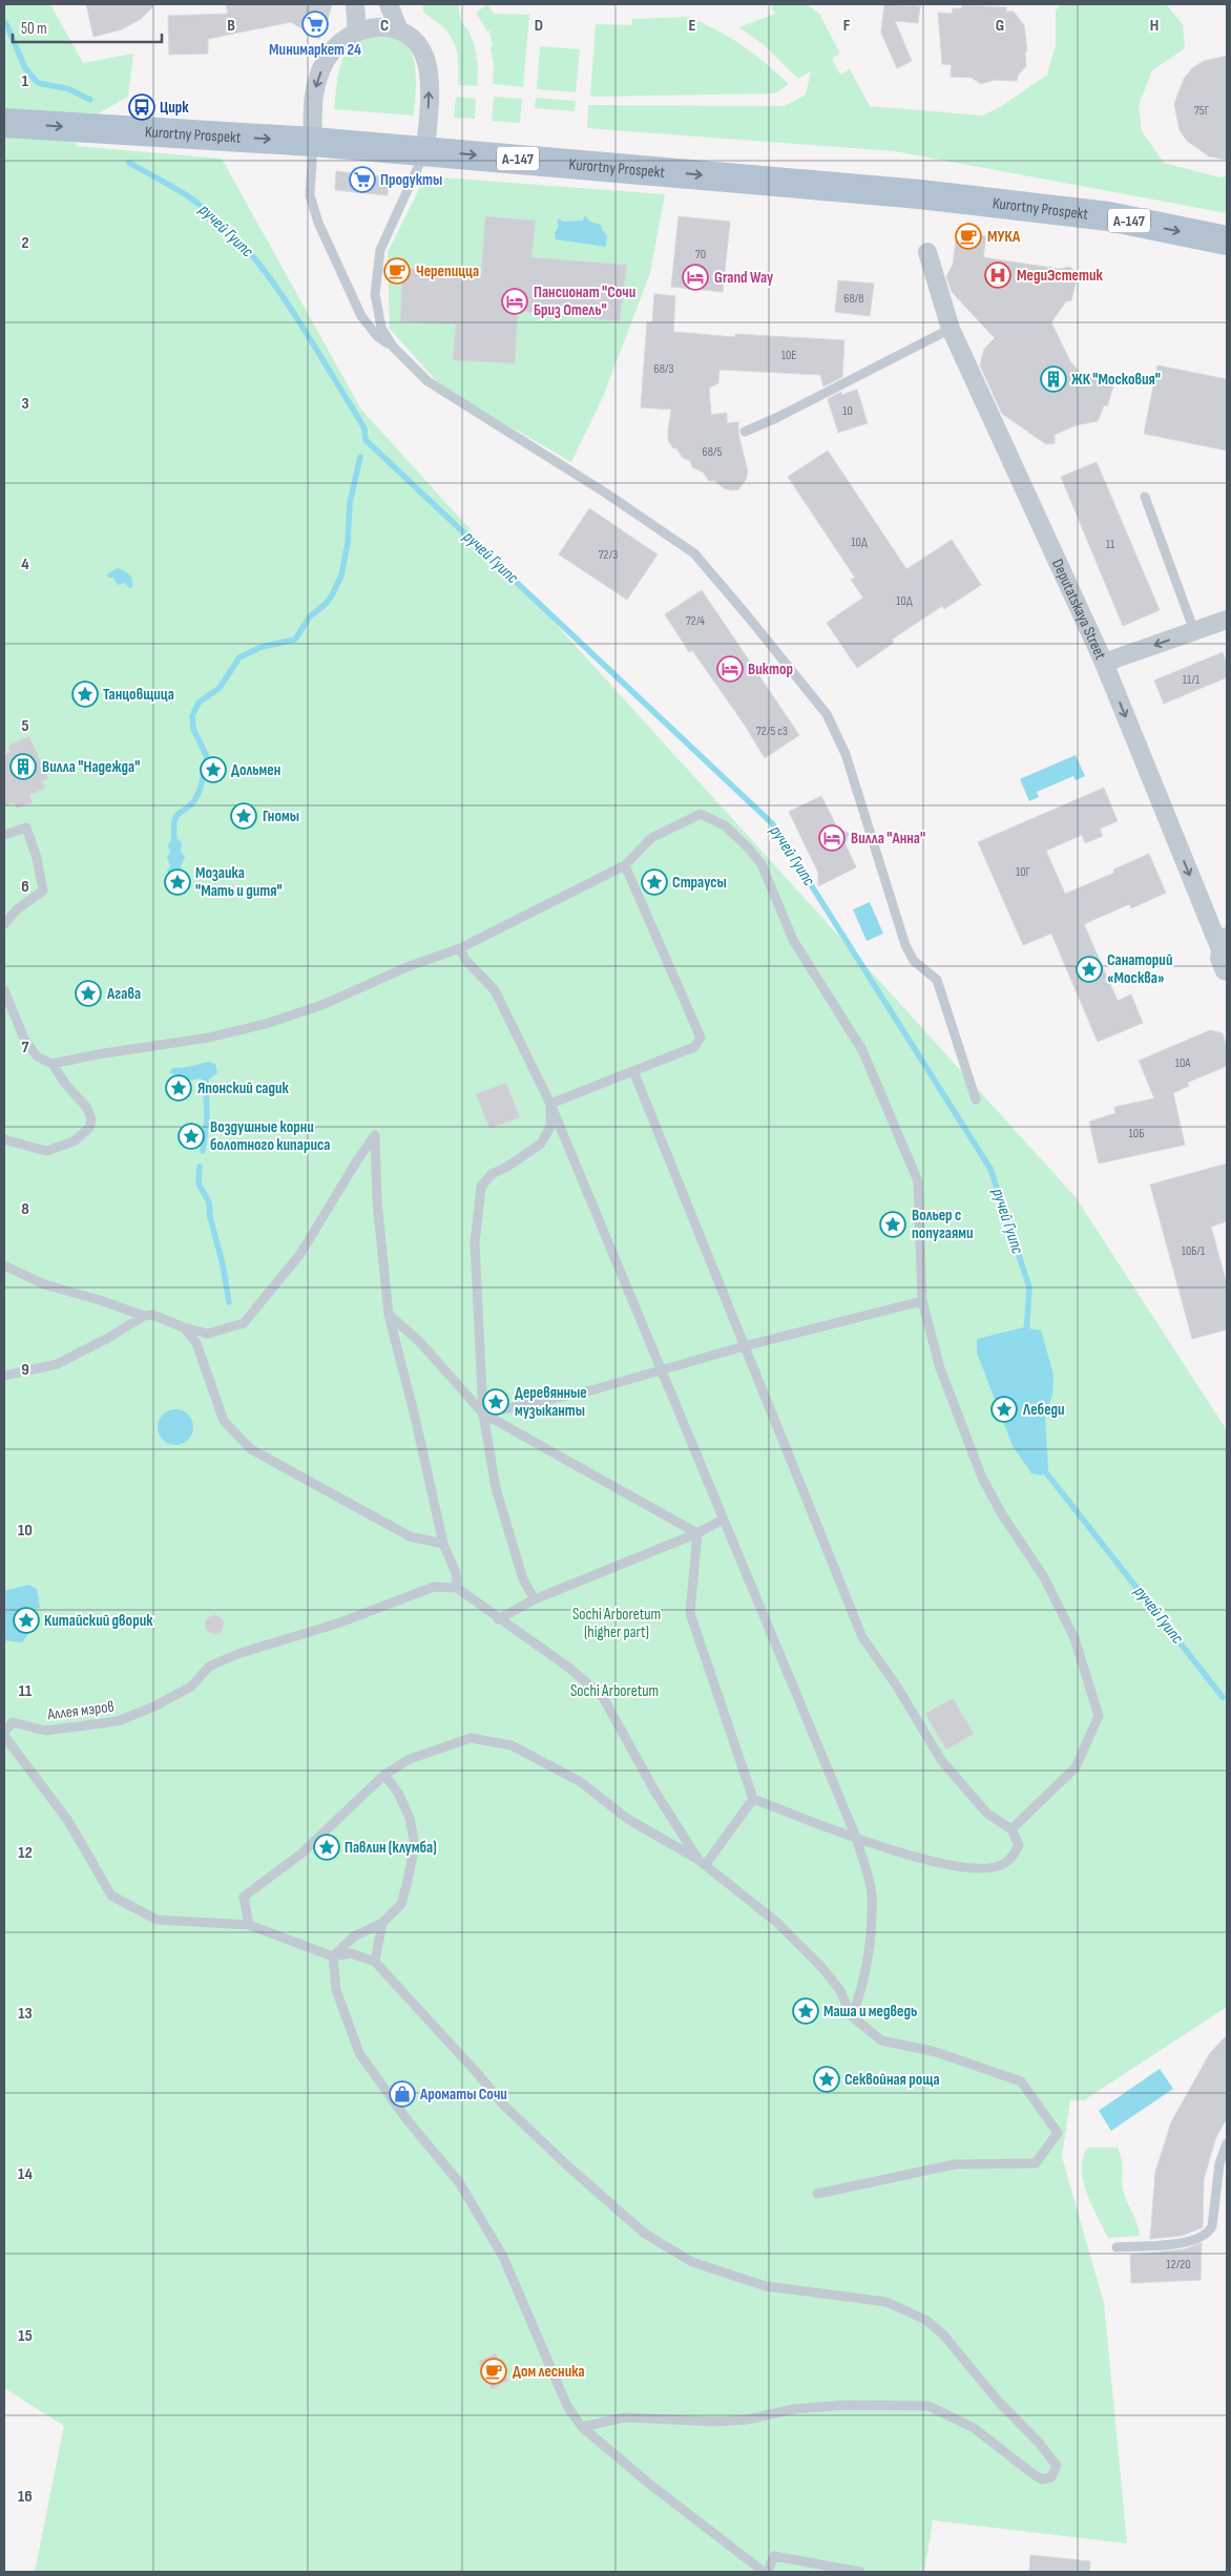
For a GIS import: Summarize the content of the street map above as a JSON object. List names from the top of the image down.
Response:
{
  "streets": {
    "main road": ["Kurortny Prospekt", "А-147"],
    "street": ["Deputatskaya Street"],
    "lane": ["Аллея мэров"]
  },
  "one_way": ["Kurortny Prospekt", "Deputatskaya Street"],
  "water": ["ручей Гуипс"],
  "parks": ["Sochi Arboretum (higher part)", "Sochi Arboretum"],
  "places": {
    "supermarket": ["Минимаркет 24", "Продукты"],
    "bus stop": ["Цирк"],
    "cafe": ["МУКА", "Черепицца", "Дом лесника"],
    "hospital": ["МедиЭстетик"],
    "hotel": [
      "Grand Way",
      "Пансионат \"Сочи Бриз Отель\"",
      "Виктор",
      "Вилла \"Анна\""
    ],
    "building": ["ЖК \"Московия\"", "Вилла \"Надежда\""],
    "place": [
      "Танцовщица",
      "Дольмен",
      "Гномы",
      "Мозаика \"Мать и дитя\"",
      "Страусы",
      "Санаторий «Москва»",
      "Агава",
      "Японский садик",
      "Воздушные корни болотного кипариса",
      "Вольер с попугаями",
      "Деревянные музыканты",
      "Лебеди",
      "Китайский дворик",
      "Павлин (клумба)",
      "Маша и медведь",
      "Секвойная роща"
    ],
    "shop": ["Ароматы Сочи"]
  },
  "house_numbers": [
    "75Г",
    "70",
    "68/8",
    "10Е",
    "68/3",
    "10",
    "68/5",
    "10Д",
    "11",
    "72/3",
    "10Д",
    "72/4",
    "11/1",
    "72/5 с3",
    "10Г",
    "10А",
    "10Б",
    "10Б/1",
    "12/20"
  ],
  "scale_bar": "50 m",
  "grid": {
    "columns": [
      "B",
      "C",
      "D",
      "E",
      "F",
      "G",
      "H"
    ],
    "rows": [
      "1",
      "2",
      "3",
      "4",
      "5",
      "6",
      "7",
      "8",
      "9",
      "10",
      "11",
      "12",
      "13",
      "14",
      "15",
      "16"
    ]
  }
}
